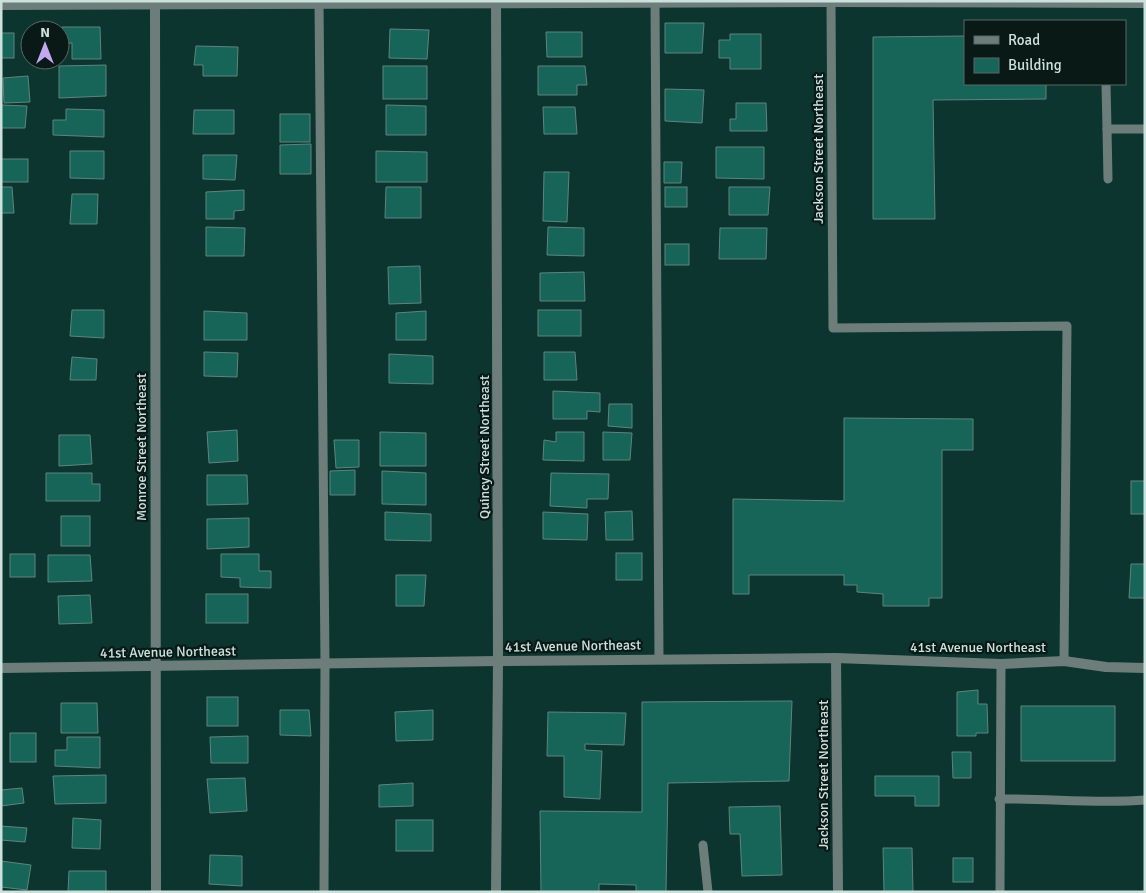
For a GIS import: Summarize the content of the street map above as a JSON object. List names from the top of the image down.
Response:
{
  "streets": {
    "street": [
      "Jackson Street Northeast",
      "Monroe Street Northeast",
      "Quincy Street Northeast",
      "41st Avenue Northeast"
    ]
  },
  "crossings": [
    ["Jackson Street Northeast", "41st Avenue Northeast"],
    ["Monroe Street Northeast", "41st Avenue Northeast"],
    ["Quincy Street Northeast", "41st Avenue Northeast"]
  ],
  "legend": ["Road", "Building"],
  "north": "top"
}
